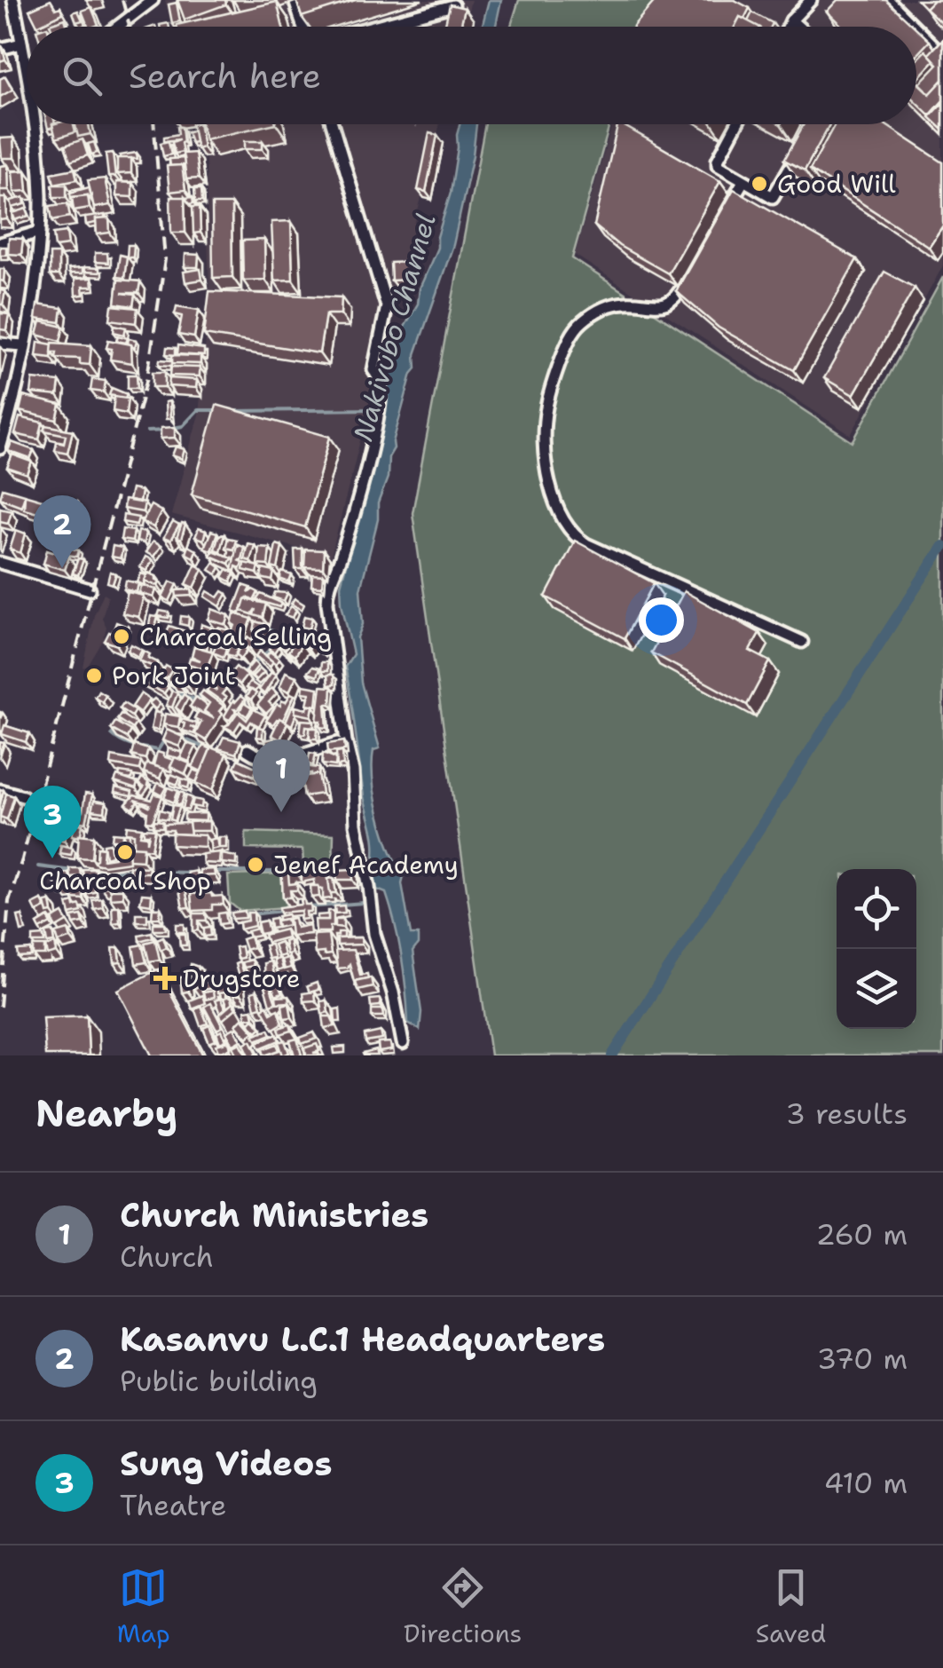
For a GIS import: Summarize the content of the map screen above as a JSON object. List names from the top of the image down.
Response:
{
  "water": ["Nakivubo Channel"],
  "places": {
    "other": [
      "Good Will",
      "Charcoal Selling",
      "Pork Joint",
      "Charcoal Shop",
      "Jenef Academy"
    ],
    "health": ["Drugstore"]
  },
  "page": {
    "search": "Search here",
    "pins": ["2", "1", "3"],
    "heading": ["Nearby", "3 results"],
    "list": [
      {
        "mark": "1",
        "name": "Church Ministries",
        "note": "Church",
        "value": "260 m"
      },
      {
        "mark": "2",
        "name": "Kasanvu L.C.1 Headquarters",
        "note": "Public building",
        "value": "370 m"
      },
      {
        "mark": "3",
        "name": "Sung Videos",
        "note": "Theatre",
        "value": "410 m"
      }
    ],
    "nav": ["Map", "Directions", "Saved"]
  }
}
